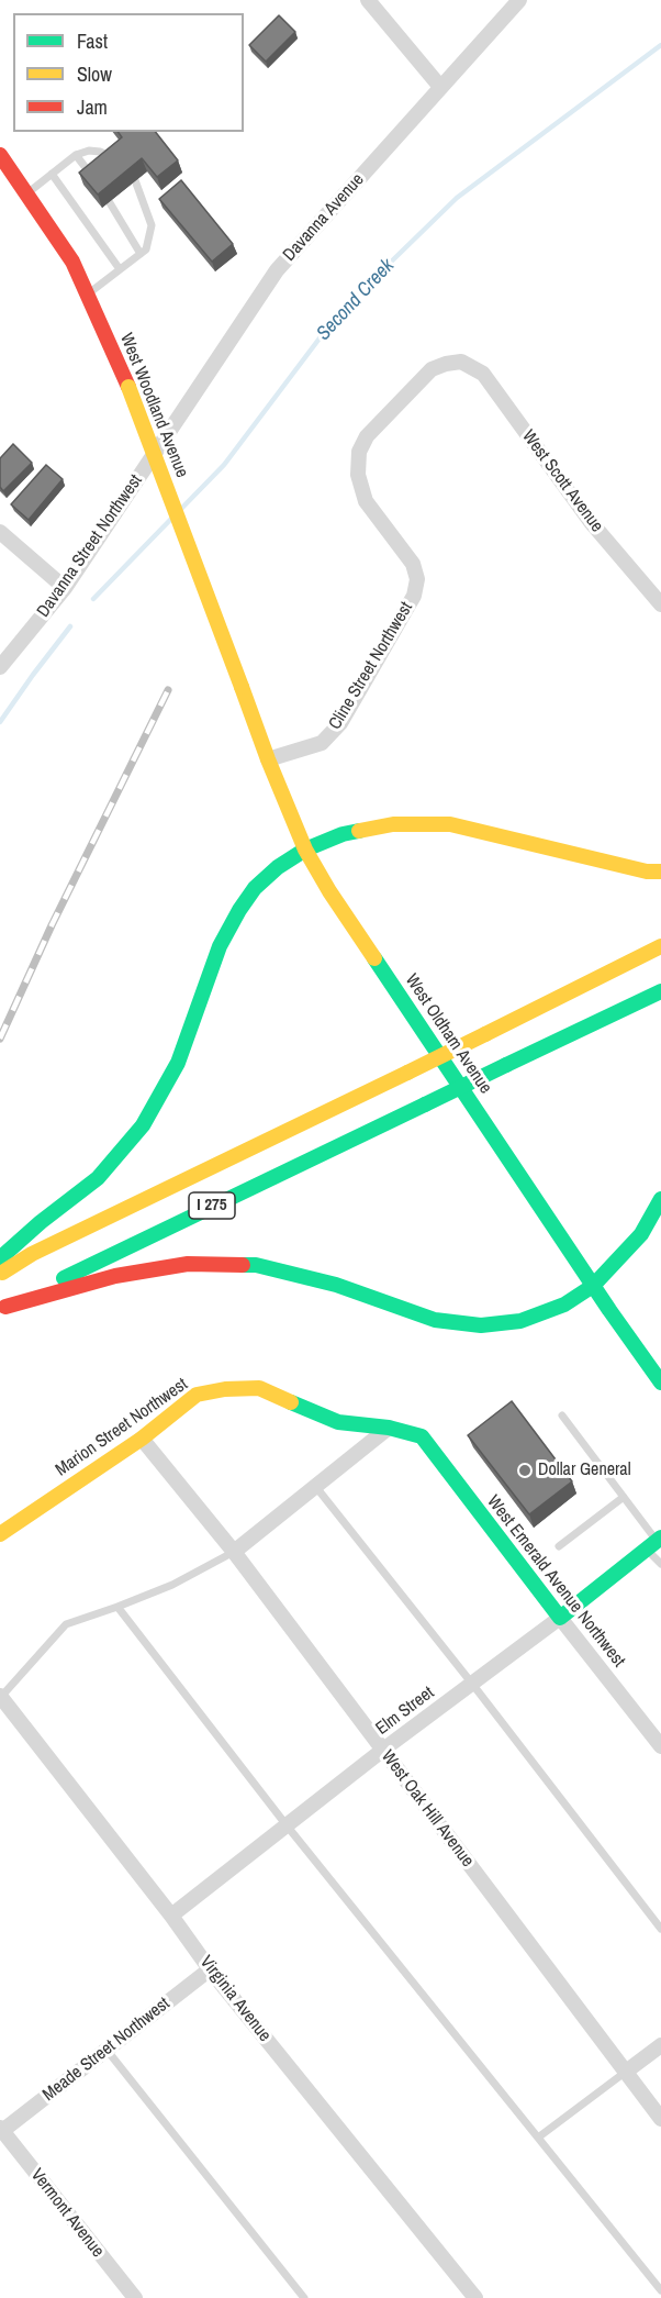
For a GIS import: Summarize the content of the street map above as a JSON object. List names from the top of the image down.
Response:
{
  "streets": {
    "main road": [
      "West Woodland Avenue",
      "West Oldham Avenue",
      "I 275",
      "Marion Street Northwest",
      "West Emerald Avenue Northwest",
      "Elm Street"
    ],
    "street": [
      "Davanna Avenue",
      "West Scott Avenue",
      "Davanna Street Northwest",
      "Cline Street Northwest",
      "West Oak Hill Avenue",
      "Virginia Avenue",
      "Meade Street Northwest",
      "Vermont Avenue"
    ]
  },
  "crossings": [
    ["Davanna Avenue", "Davanna Street Northwest"],
    ["West Woodland Avenue", "West Oldham Avenue"],
    ["West Scott Avenue", "Cline Street Northwest"],
    ["Cline Street Northwest", "West Oldham Avenue"],
    ["Marion Street Northwest", "West Emerald Avenue Northwest"],
    ["Marion Street Northwest", "West Oak Hill Avenue"],
    ["West Emerald Avenue Northwest", "Elm Street"],
    ["Elm Street", "West Oak Hill Avenue"],
    ["Elm Street", "Virginia Avenue"],
    ["Virginia Avenue", "Meade Street Northwest"],
    ["Meade Street Northwest", "Vermont Avenue"]
  ],
  "water": ["Second Creek"],
  "places": ["Dollar General"],
  "legend": ["Fast", "Slow", "Jam"]
}
